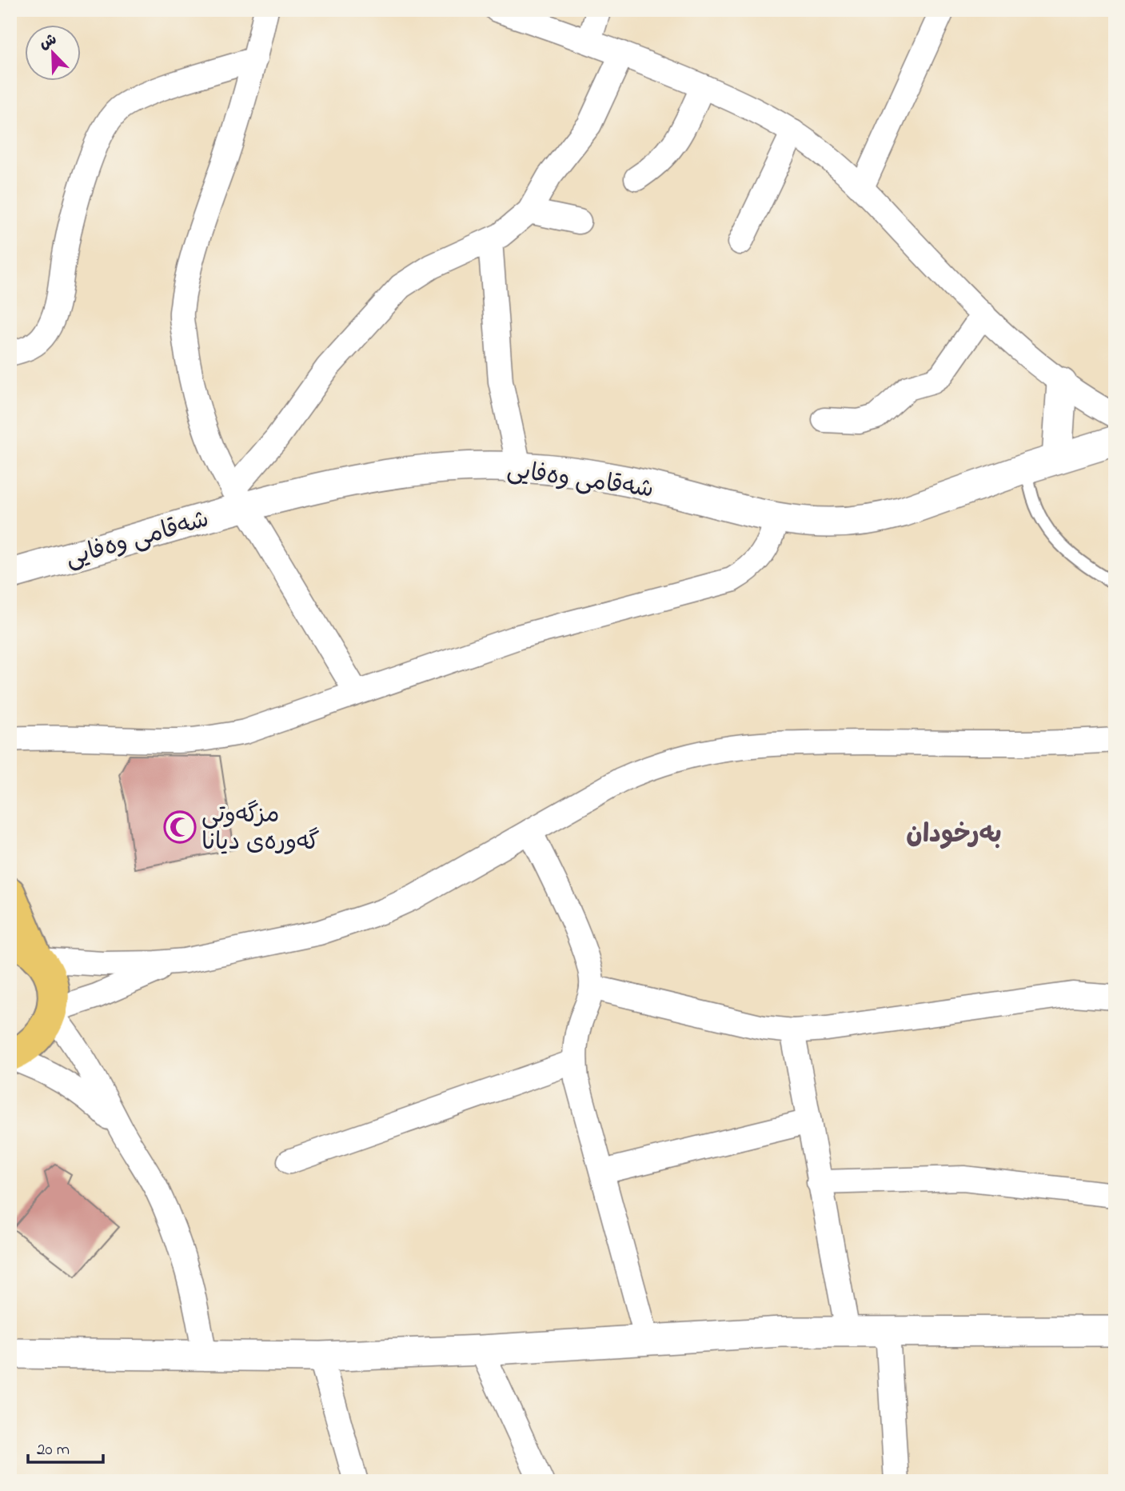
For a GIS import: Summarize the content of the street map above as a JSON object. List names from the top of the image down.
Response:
{
  "streets": {
    "street": ["شەقامی وەفایی"]
  },
  "districts": ["بەرخودان"],
  "places": {
    "mosque": ["مزگەوتی گەورەی دیانا"]
  },
  "scale_bar": "20 m",
  "north": "top left"
}
